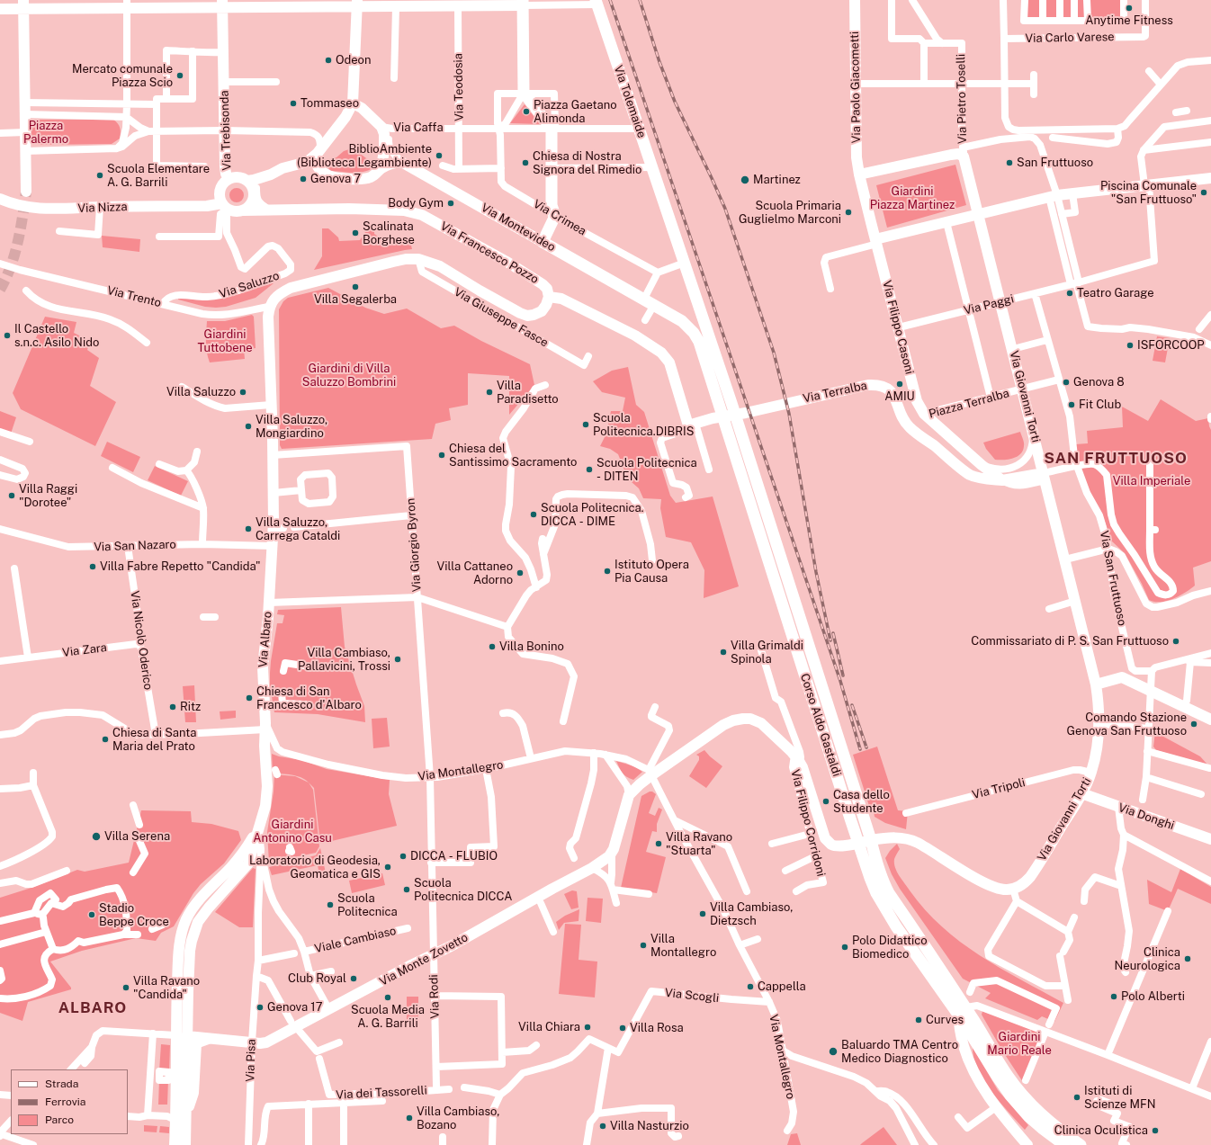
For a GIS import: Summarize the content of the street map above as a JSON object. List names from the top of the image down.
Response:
{
  "streets": {
    "main road": ["Via Tolemaide", "Via Montevideo", "Corso Aldo Gastaldi"],
    "street": [
      "Via Carlo Varese",
      "Via Teodosia",
      "Via Paolo Giacometti",
      "Via Pietro Toselli",
      "Via Caffa",
      "Via Trebisonda",
      "Via Nizza",
      "Via Crimea",
      "Via Francesco Pozzo",
      "Via Saluzzo",
      "Via Trento",
      "Via Paggi",
      "Via Giuseppe Fasce",
      "Via Filippo Casoni",
      "Via Terralba",
      "Via Giovanni Torti",
      "Piazza Terralba",
      "Via Giorgio Byron",
      "Via San Nazaro",
      "Via San Fruttuoso",
      "Via Albaro",
      "Via Nicolò Oderico",
      "Via Zara",
      "Via Montallegro",
      "Via Tripoli",
      "Via Donghi",
      "Via Filippo Corridoni",
      "Viale Cambiaso",
      "Via Monte Zovetto",
      "Via Scogli",
      "Via Rodi",
      "Via Pisa",
      "Via dei Tassorelli"
    ]
  },
  "crossings": [
    ["Via Teodosia", "Via Caffa"],
    ["Via Paolo Giacometti", "Via Filippo Casoni"],
    ["Via Pietro Toselli", "Via Giovanni Torti"],
    ["Via Tolemaide", "Corso Aldo Gastaldi"],
    ["Via Caffa", "Via Crimea"],
    ["Via Trebisonda", "Via Nizza"],
    ["Via Trebisonda", "Via Francesco Pozzo"],
    ["Via Trebisonda", "Via Saluzzo"],
    ["Via Nizza", "Via Francesco Pozzo"],
    ["Via Nizza", "Via Saluzzo"],
    ["Via Montevideo", "Corso Aldo Gastaldi"],
    ["Via Francesco Pozzo", "Via Saluzzo"],
    ["Via Saluzzo", "Via Trento"],
    ["Via Paggi", "Via Filippo Casoni"],
    ["Via Paggi", "Via Giovanni Torti"],
    ["Via Paggi", "Via San Fruttuoso"],
    ["Via Filippo Casoni", "Piazza Terralba"],
    ["Via Terralba", "Piazza Terralba"],
    ["Via Terralba", "Corso Aldo Gastaldi"],
    ["Via Giovanni Torti", "Piazza Terralba"],
    ["Via Giovanni Torti", "Via Tripoli"],
    ["Via Giovanni Torti", "Via Donghi"],
    ["Via Giovanni Torti", "Via Filippo Corridoni"],
    ["Piazza Terralba", "Via San Fruttuoso"],
    ["Via Giorgio Byron", "Via Albaro"],
    ["Via Giorgio Byron", "Via Montallegro"],
    ["Via Giorgio Byron", "Via Rodi"],
    ["Via San Nazaro", "Via Albaro"],
    ["Via San Nazaro", "Via Nicolò Oderico"],
    ["Via Albaro", "Via Montallegro"],
    ["Via Albaro", "Via Monte Zovetto"],
    ["Via Nicolò Oderico", "Via Zara"],
    ["Corso Aldo Gastaldi", "Via Filippo Corridoni"],
    ["Via Montallegro", "Via Filippo Corridoni"],
    ["Via Montallegro", "Via Scogli"],
    ["Via Montallegro", "Via Rodi"],
    ["Via Monte Zovetto", "Via Rodi"],
    ["Via Monte Zovetto", "Via Pisa"]
  ],
  "districts": ["SAN FRUTTUOSO", "ALBARO"],
  "parks": [
    "Piazza Palermo",
    "Giardini Piazza Martinez",
    "Giardini Tuttobene",
    "Giardini di Villa Saluzzo Bombrini",
    "Villa Imperiale",
    "Giardini Antonino Casu",
    "Giardini Mario Reale"
  ],
  "places": [
    "Anytime Fitness",
    "Odeon",
    "Mercato comunale Piazza Scio",
    "Tommaseo",
    "Piazza Gaetano Alimonda",
    "BiblioAmbiente (Biblioteca Legambiente)",
    "Chiesa di Nostra Signora del Rimedio",
    "San Fruttuoso",
    "Scuola Elementare A. G. Barrili",
    "Genova 7",
    "Martinez",
    "Piscina Comunale \"San Fruttuoso\"",
    "Body Gym",
    "Scuola Primaria Guglielmo Marconi",
    "Scalinata Borghese",
    "Villa Segalerba",
    "Teatro Garage",
    "Il Castello s.n.c. Asilo Nido",
    "ISFORCOOP",
    "Genova 8",
    "AMIU",
    "Villa Saluzzo",
    "Villa Paradisetto",
    "Fit Club",
    "Scuola Politecnica.DIBRIS",
    "Villa Saluzzo, Mongiardino",
    "Chiesa del Santissimo Sacramento",
    "Scuola Politecnica - DITEN",
    "Villa Raggi \"Dorotee\"",
    "Scuola Politecnica. DICCA - DIME",
    "Villa Saluzzo, Carrega Cataldi",
    "Villa Fabre Repetto \"Candida\"",
    "Istituto Opera Pia Causa",
    "Villa Cattaneo Adorno",
    "Commissariato di P. S. San Fruttuoso",
    "Villa Bonino",
    "Villa Grimaldi Spinola",
    "Villa Cambiaso, Pallavicini, Trossi",
    "Chiesa di San Francesco d'Albaro",
    "Ritz",
    "Comando Stazione Genova San Fruttuoso",
    "Chiesa di Santa Maria del Prato",
    "Casa dello Studente",
    "Villa Serena",
    "Villa Ravano \"Stuarta\"",
    "DICCA - FLUBIO",
    "Laboratorio di Geodesia, Geomatica e GIS",
    "Scuola Politecnica DICCA",
    "Scuola Politecnica",
    "Villa Cambiaso, Dietzsch",
    "Stadio Beppe Croce",
    "Villa Montallegro",
    "Polo Didattico Biomedico",
    "Clinica Neurologica",
    "Club Royal",
    "Cappella",
    "Villa Ravano \"Candida\"",
    "Polo Alberti",
    "Scuola Media A. G. Barrili",
    "Genova 17",
    "Curves",
    "Villa Chiara",
    "Villa Rosa",
    "Baluardo TMA Centro Medico Diagnostico",
    "Istituti di Scienze MFN",
    "Villa Cambiaso, Bozano",
    "Villa Nasturzio",
    "Clinica Oculistica"
  ],
  "legend": ["Strada", "Ferrovia", "Parco"]
}
